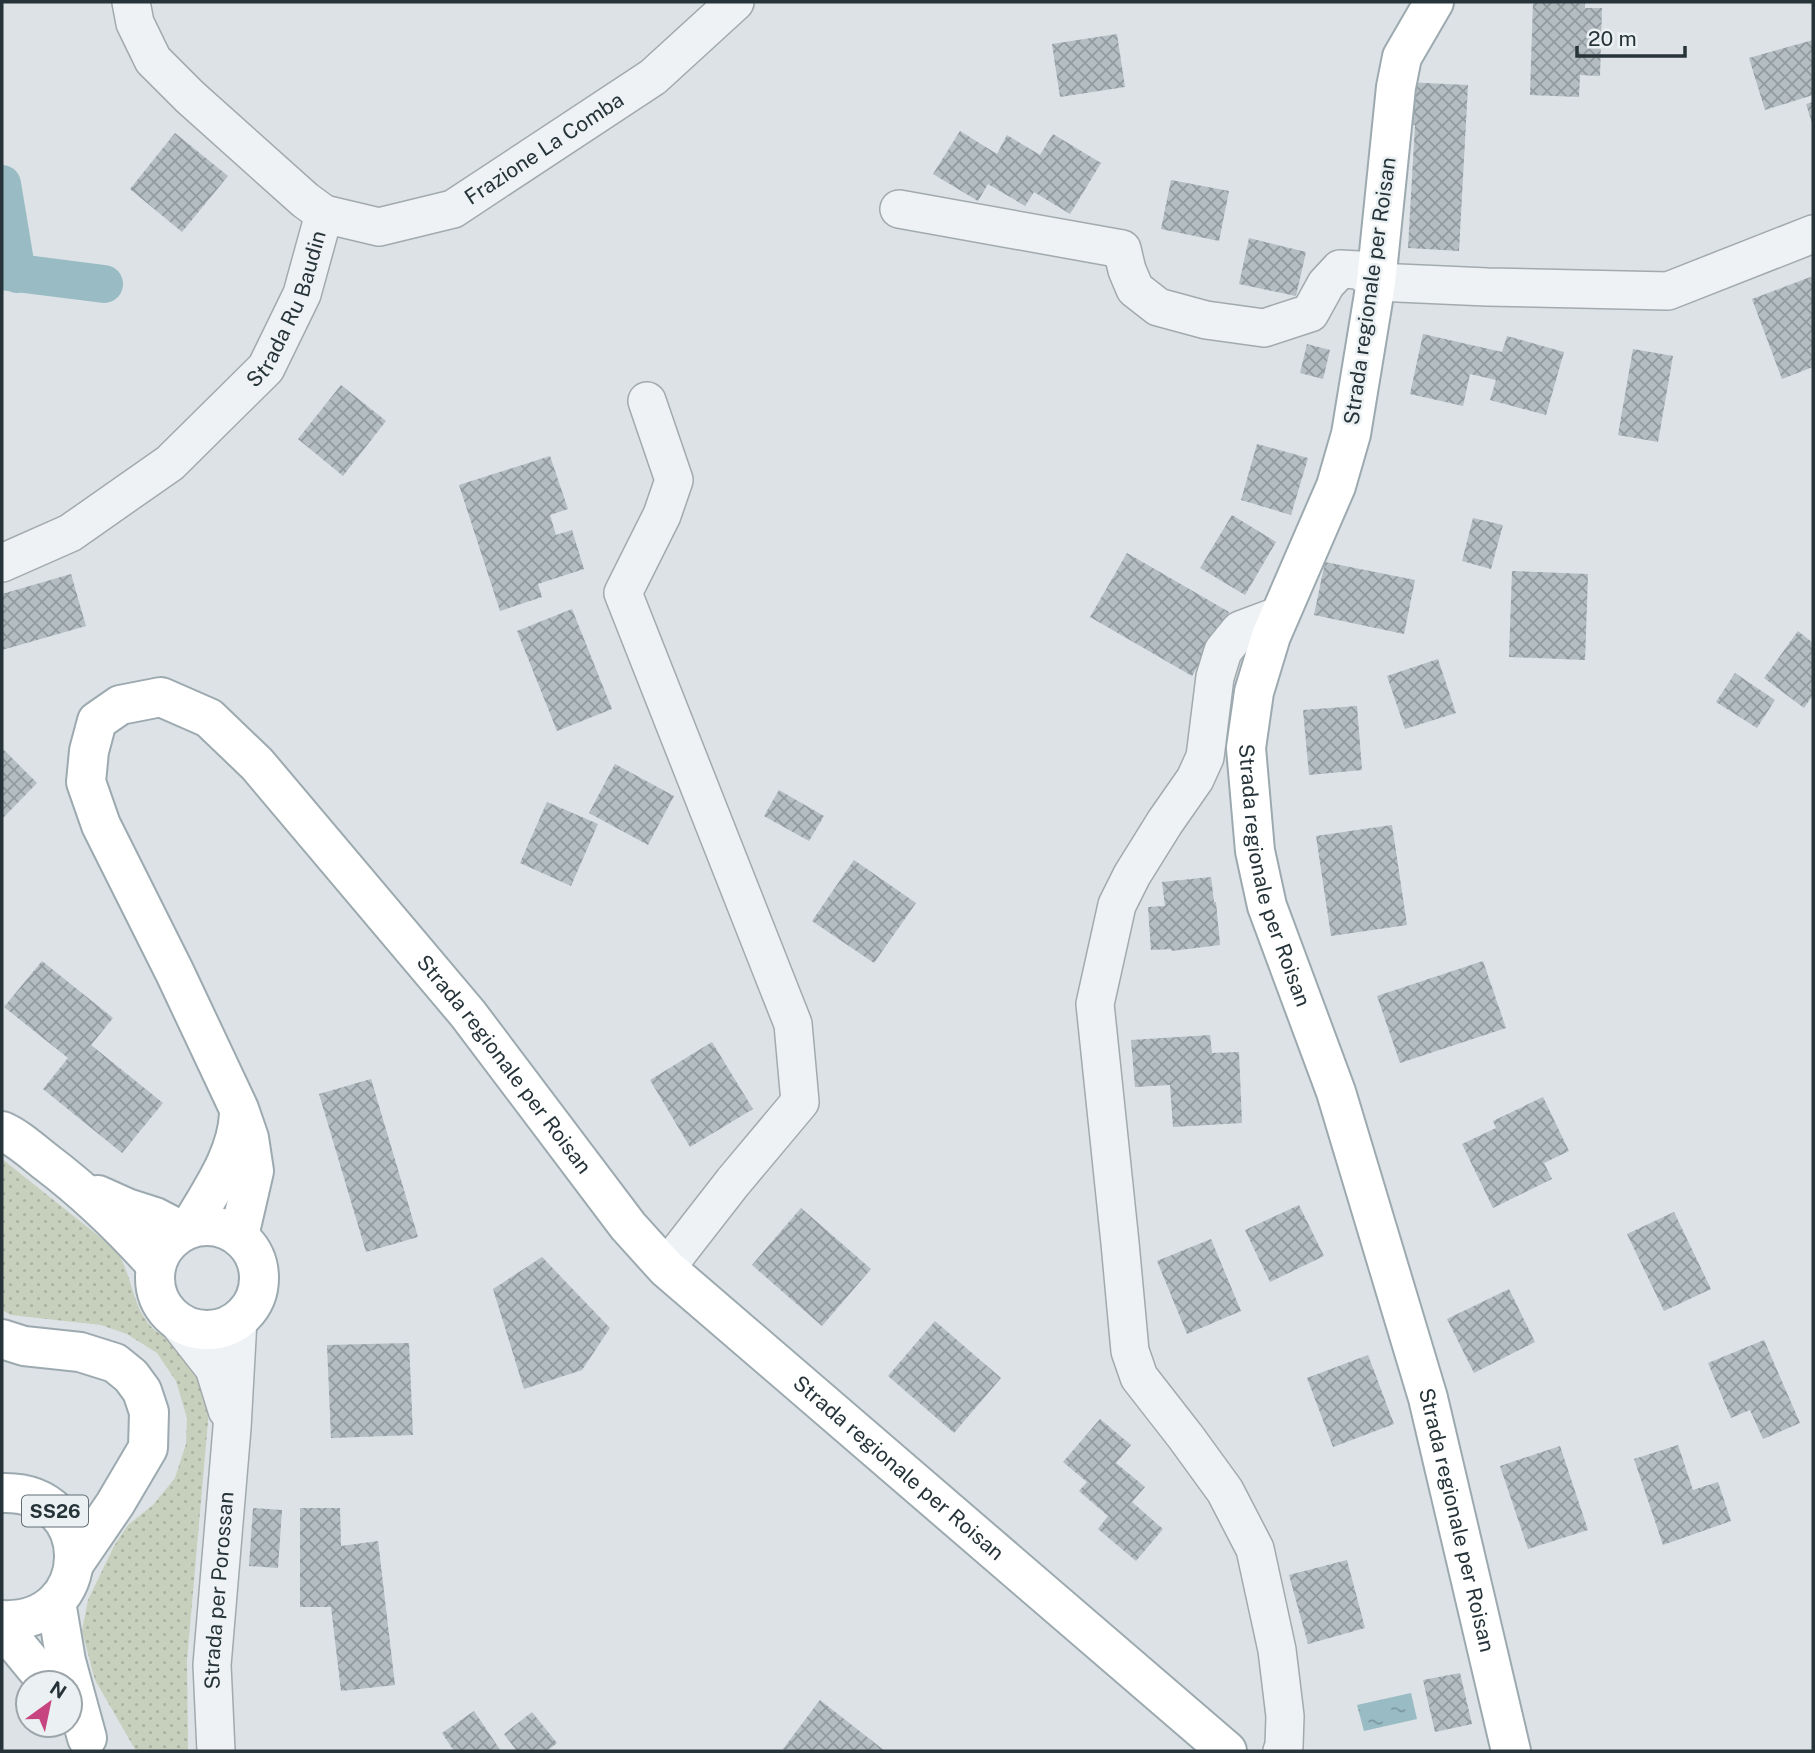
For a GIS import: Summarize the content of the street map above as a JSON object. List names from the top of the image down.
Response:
{
  "streets": {
    "main road": ["Strada regionale per Roisan", "SS26"],
    "street": ["Frazione La Comba", "Strada Ru Baudin", "Strada per Porossan"]
  },
  "crossings": [
    ["Frazione La Comba", "Strada Ru Baudin"],
    ["Strada regionale per Roisan", "Strada per Porossan"]
  ],
  "scale_bar": "20 m",
  "north": "top right"
}
